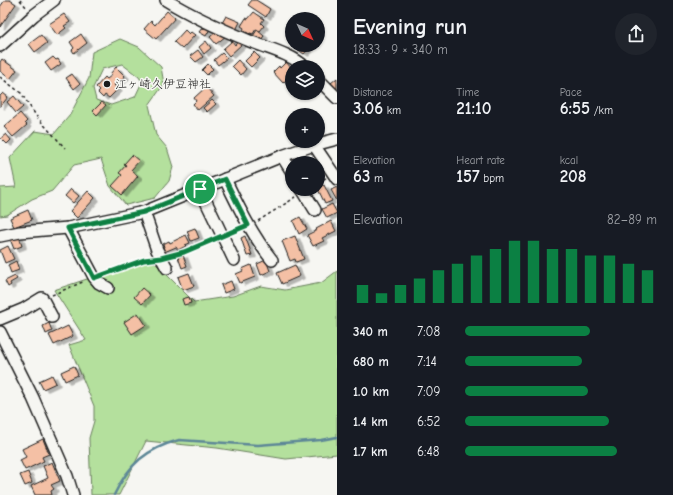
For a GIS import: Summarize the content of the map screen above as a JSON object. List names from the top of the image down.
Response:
{
  "places": ["江ヶ崎久伊豆神社"],
  "north": "bottom right",
  "page": {
    "heading": ["Evening run", "18:33 · 9 × 340 m"],
    "map_buttons": ["+", "−"],
    "stats": [
      ["Distance", "3.06 km"],
      ["Time", "21:10"],
      ["Pace", "6:55 /km"],
      ["Elevation", "63 m"],
      ["Heart rate", "157 bpm"],
      ["kcal", "208"]
    ],
    "chart": ["Elevation", "82–89 m"],
    "list": [
      {
        "name": "340 m",
        "note": "7:08"
      },
      {
        "name": "680 m",
        "note": "7:14"
      },
      {
        "name": "1.0 km",
        "note": "7:09"
      },
      {
        "name": "1.4 km",
        "note": "6:52"
      },
      {
        "name": "1.7 km",
        "note": "6:48"
      }
    ]
  }
}
